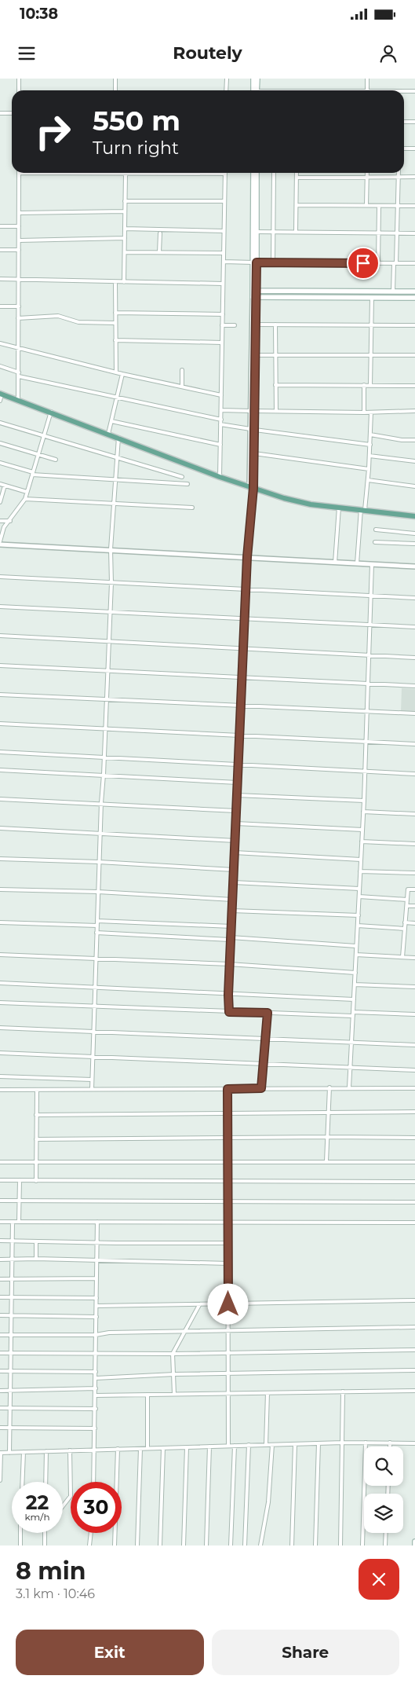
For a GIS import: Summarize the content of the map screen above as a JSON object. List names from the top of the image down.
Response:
{
  "page": {
    "status": "10:38",
    "header": "Routely",
    "turn": ["550 m", "Turn right"],
    "speed": "22 km/h",
    "limit": "30",
    "heading": ["8 min", "3.1 km · 10:46"],
    "buttons": ["Exit", "Share"]
  }
}
